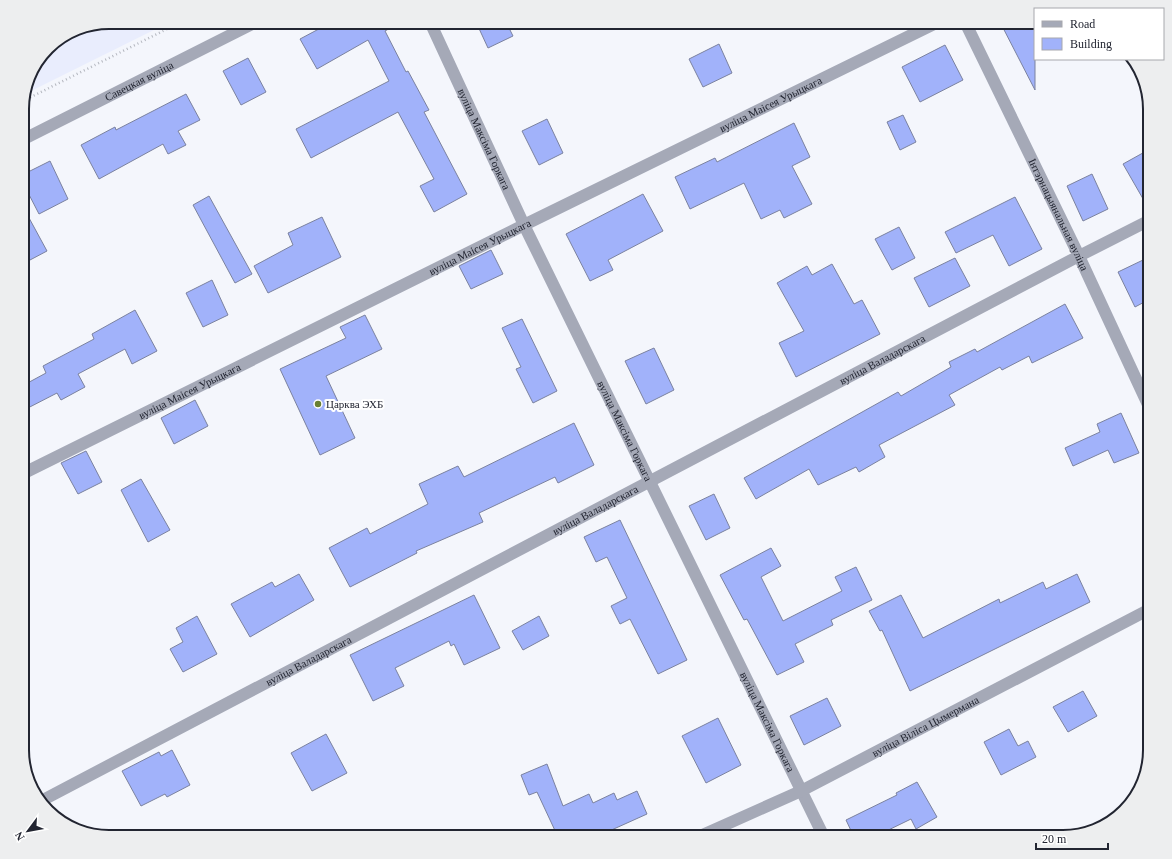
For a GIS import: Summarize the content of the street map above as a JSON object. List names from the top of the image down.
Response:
{
  "streets": {
    "street": [
      "Савецкая вуліца",
      "вуліца Маісея Урыцкага",
      "вуліца Максіма Горкага",
      "Інтэрнацыянальная вуліца",
      "вуліца Валадарскага",
      "вуліца Віліса Цымермана"
    ]
  },
  "crossings": [
    ["вуліца Маісея Урыцкага", "вуліца Максіма Горкага"],
    ["вуліца Максіма Горкага", "вуліца Валадарскага"],
    ["вуліца Максіма Горкага", "вуліца Віліса Цымермана"],
    ["Інтэрнацыянальная вуліца", "вуліца Валадарскага"]
  ],
  "places": ["Царква ЭХБ"],
  "legend": ["Road", "Building"],
  "scale_bar": "20 m",
  "north": "bottom left"
}
